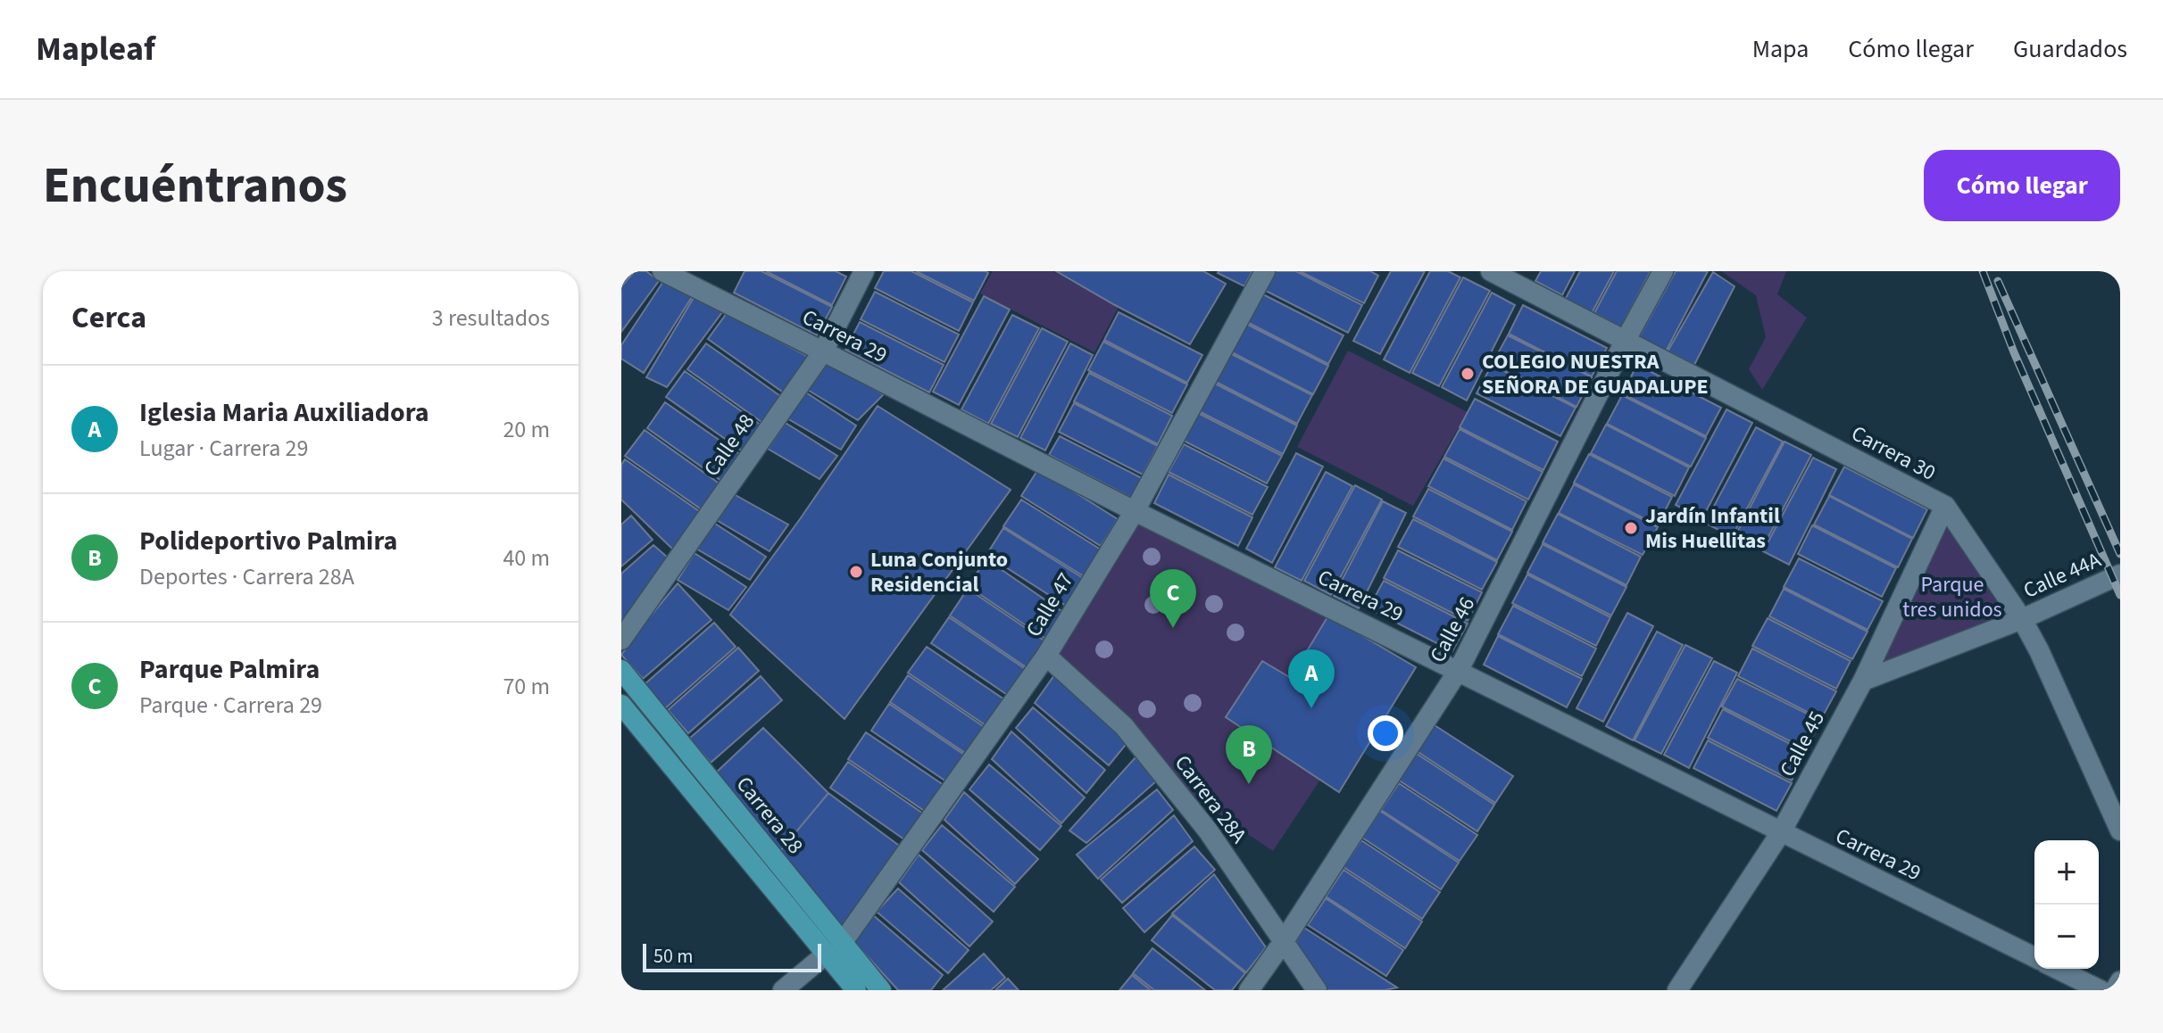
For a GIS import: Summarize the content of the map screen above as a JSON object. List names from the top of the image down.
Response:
{
  "streets": {
    "main road": ["Carrera 28"],
    "street": [
      "Carrera 29",
      "Calle 48",
      "Carrera 30",
      "Calle 44A",
      "Calle 47",
      "Calle 46",
      "Calle 45",
      "Carrera 28A"
    ]
  },
  "crossings": [
    ["Carrera 29", "Calle 48"],
    ["Carrera 29", "Calle 47"],
    ["Carrera 29", "Calle 46"],
    ["Carrera 29", "Calle 45"],
    ["Carrera 30", "Calle 44A"],
    ["Carrera 30", "Calle 46"],
    ["Carrera 30", "Calle 45"],
    ["Calle 44A", "Calle 45"],
    ["Calle 47", "Carrera 28A"],
    ["Calle 47", "Carrera 28"],
    ["Calle 46", "Carrera 28A"]
  ],
  "parks": ["Parque tres unidos"],
  "places": ["COLEGIO NUESTRA SEÑORA DE GUADALUPE", "Jardín Infantil Mis Huellitas", "Luna Conjunto Residencial"],
  "scale_bar": "50 m",
  "page": {
    "header": "Mapleaf",
    "nav": ["Mapa", "Cómo llegar", "Guardados"],
    "buttons": "Cómo llegar",
    "title": "Encuéntranos",
    "heading": ["Cerca", "3 resultados"],
    "list": [
      {
        "mark": "A",
        "name": "Iglesia Maria Auxiliadora",
        "note": "Lugar · Carrera 29",
        "value": "20 m"
      },
      {
        "mark": "B",
        "name": "Polideportivo Palmira",
        "note": "Deportes · Carrera 28A",
        "value": "40 m"
      },
      {
        "mark": "C",
        "name": "Parque Palmira",
        "note": "Parque · Carrera 29",
        "value": "70 m"
      }
    ],
    "pins": ["C", "A", "B"],
    "map_buttons": ["+", "−"],
    "scale": "50 m"
  }
}
